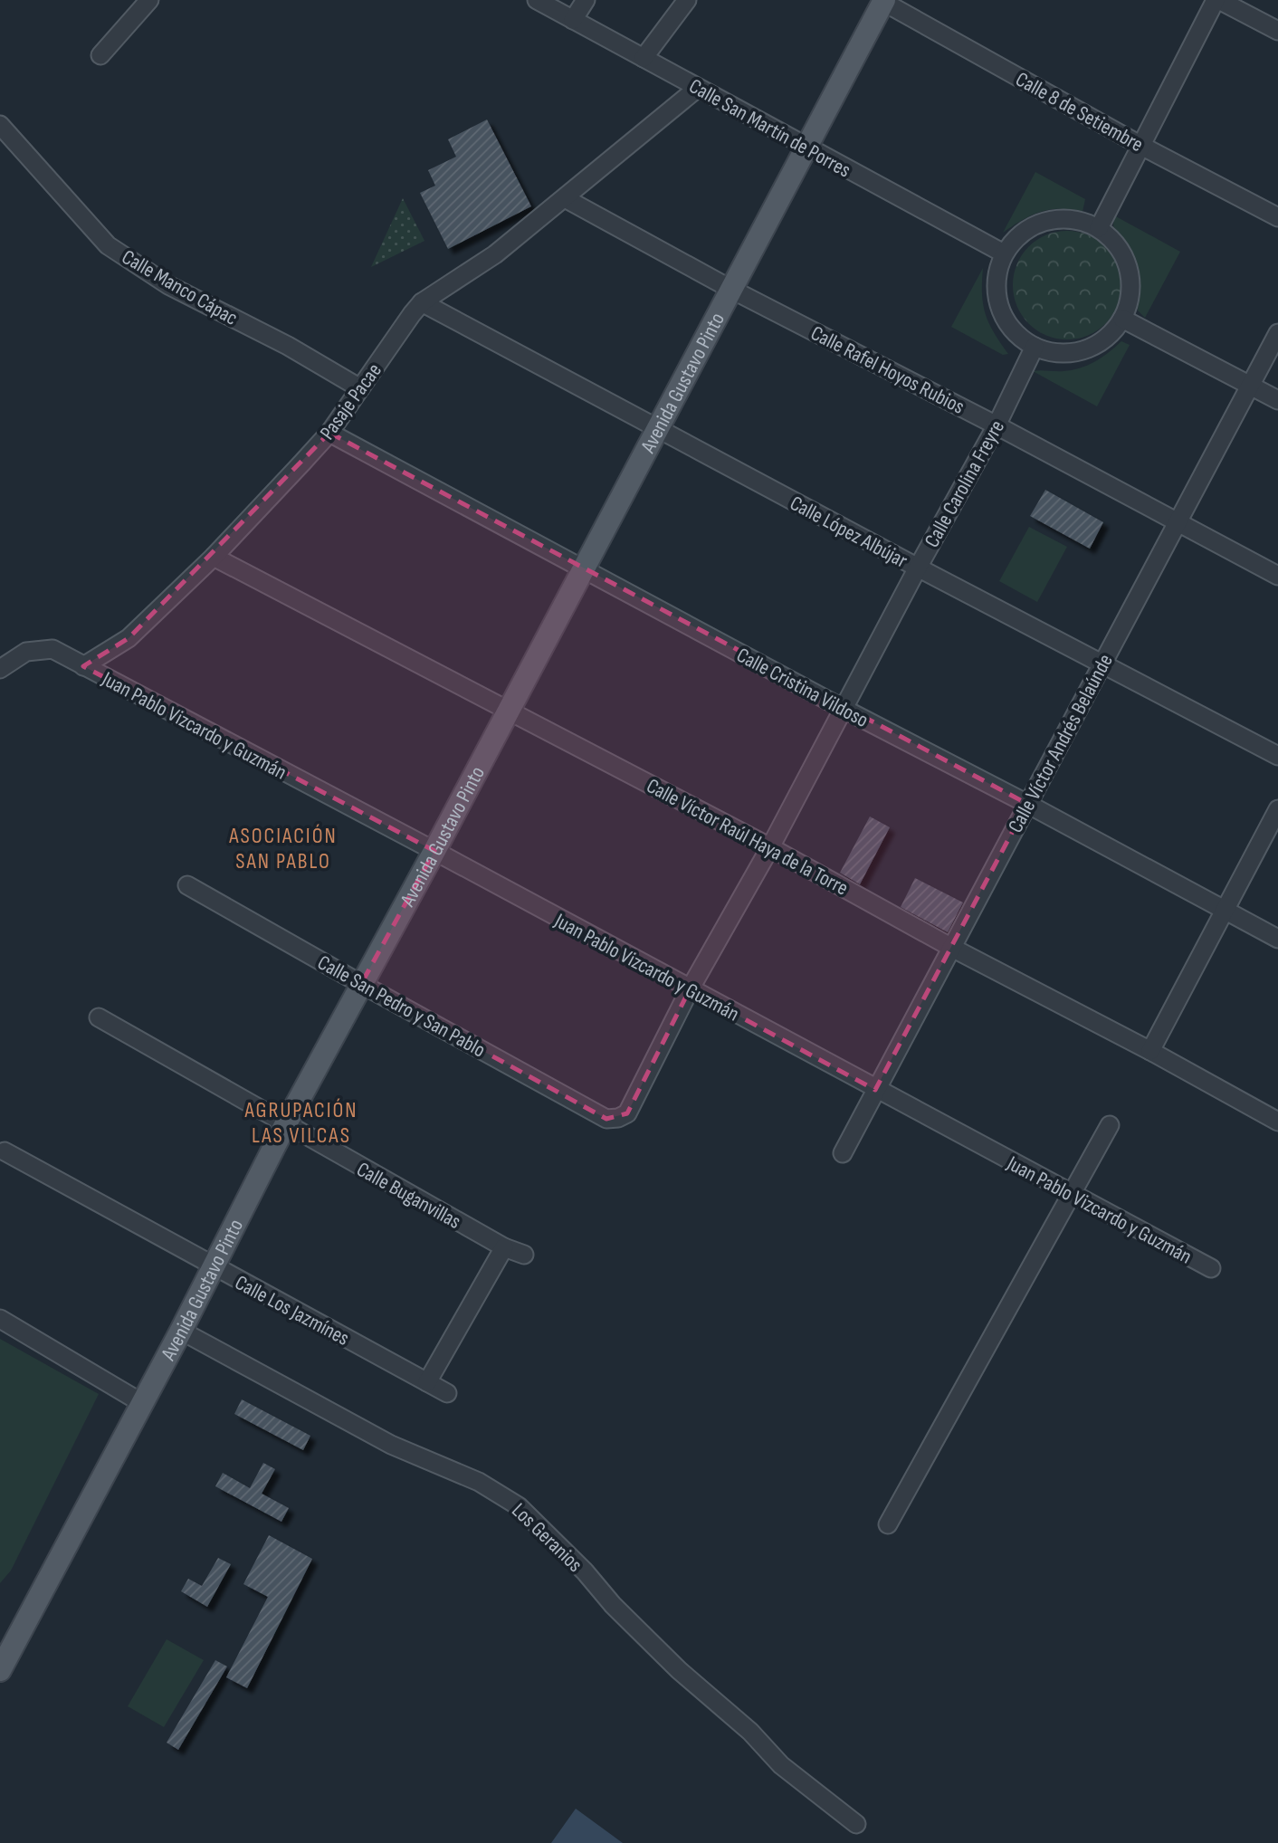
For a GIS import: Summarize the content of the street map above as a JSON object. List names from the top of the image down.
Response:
{
  "streets": {
    "main road": ["Avenida Gustavo Pinto"],
    "street": [
      "Calle 8 de Setiembre",
      "Calle San Martín de Porres",
      "Calle Manco Cápac",
      "Calle Rafel Hoyos Rubios",
      "Pasaje Pacae",
      "Calle Carolina Freyre",
      "Calle López Albújar",
      "Calle Cristina Vildoso",
      "Juan Pablo Vizcardo y Guzmán",
      "Calle Víctor Andrés Belaúnde",
      "Calle Víctor Raúl Haya de la Torre",
      "Calle San Pedro y San Pablo",
      "Calle Buganvillas",
      "Calle Los Jazmínes",
      "Los Geranios"
    ]
  },
  "crossings": [
    ["Calle 8 de Setiembre", "Avenida Gustavo Pinto"],
    ["Calle San Martín de Porres", "Avenida Gustavo Pinto"],
    ["Calle San Martín de Porres", "Pasaje Pacae"],
    ["Calle San Martín de Porres", "Calle Carolina Freyre"],
    ["Calle Manco Cápac", "Pasaje Pacae"],
    ["Calle Rafel Hoyos Rubios", "Avenida Gustavo Pinto"],
    ["Calle Rafel Hoyos Rubios", "Pasaje Pacae"],
    ["Calle Rafel Hoyos Rubios", "Calle Carolina Freyre"],
    ["Calle Rafel Hoyos Rubios", "Calle Víctor Andrés Belaúnde"],
    ["Avenida Gustavo Pinto", "Calle López Albújar"],
    ["Avenida Gustavo Pinto", "Calle Cristina Vildoso"],
    ["Avenida Gustavo Pinto", "Juan Pablo Vizcardo y Guzmán"],
    ["Avenida Gustavo Pinto", "Calle Víctor Raúl Haya de la Torre"],
    ["Avenida Gustavo Pinto", "Calle San Pedro y San Pablo"],
    ["Avenida Gustavo Pinto", "Calle Buganvillas"],
    ["Avenida Gustavo Pinto", "Calle Los Jazmínes"],
    ["Avenida Gustavo Pinto", "Los Geranios"],
    ["Pasaje Pacae", "Calle López Albújar"],
    ["Pasaje Pacae", "Calle Cristina Vildoso"],
    ["Pasaje Pacae", "Juan Pablo Vizcardo y Guzmán"],
    ["Pasaje Pacae", "Calle Víctor Raúl Haya de la Torre"],
    ["Calle Carolina Freyre", "Calle López Albújar"],
    ["Calle Carolina Freyre", "Calle Cristina Vildoso"],
    ["Calle Carolina Freyre", "Juan Pablo Vizcardo y Guzmán"],
    ["Calle Carolina Freyre", "Calle Víctor Raúl Haya de la Torre"],
    ["Calle Carolina Freyre", "Calle San Pedro y San Pablo"],
    ["Calle López Albújar", "Calle Víctor Andrés Belaúnde"],
    ["Calle Cristina Vildoso", "Calle Víctor Andrés Belaúnde"],
    ["Juan Pablo Vizcardo y Guzmán", "Calle Víctor Andrés Belaúnde"],
    ["Calle Víctor Andrés Belaúnde", "Calle Víctor Raúl Haya de la Torre"]
  ],
  "districts": ["ASOCIACIÓN SAN PABLO", "AGRUPACIÓN LAS VILCAS"]
}
